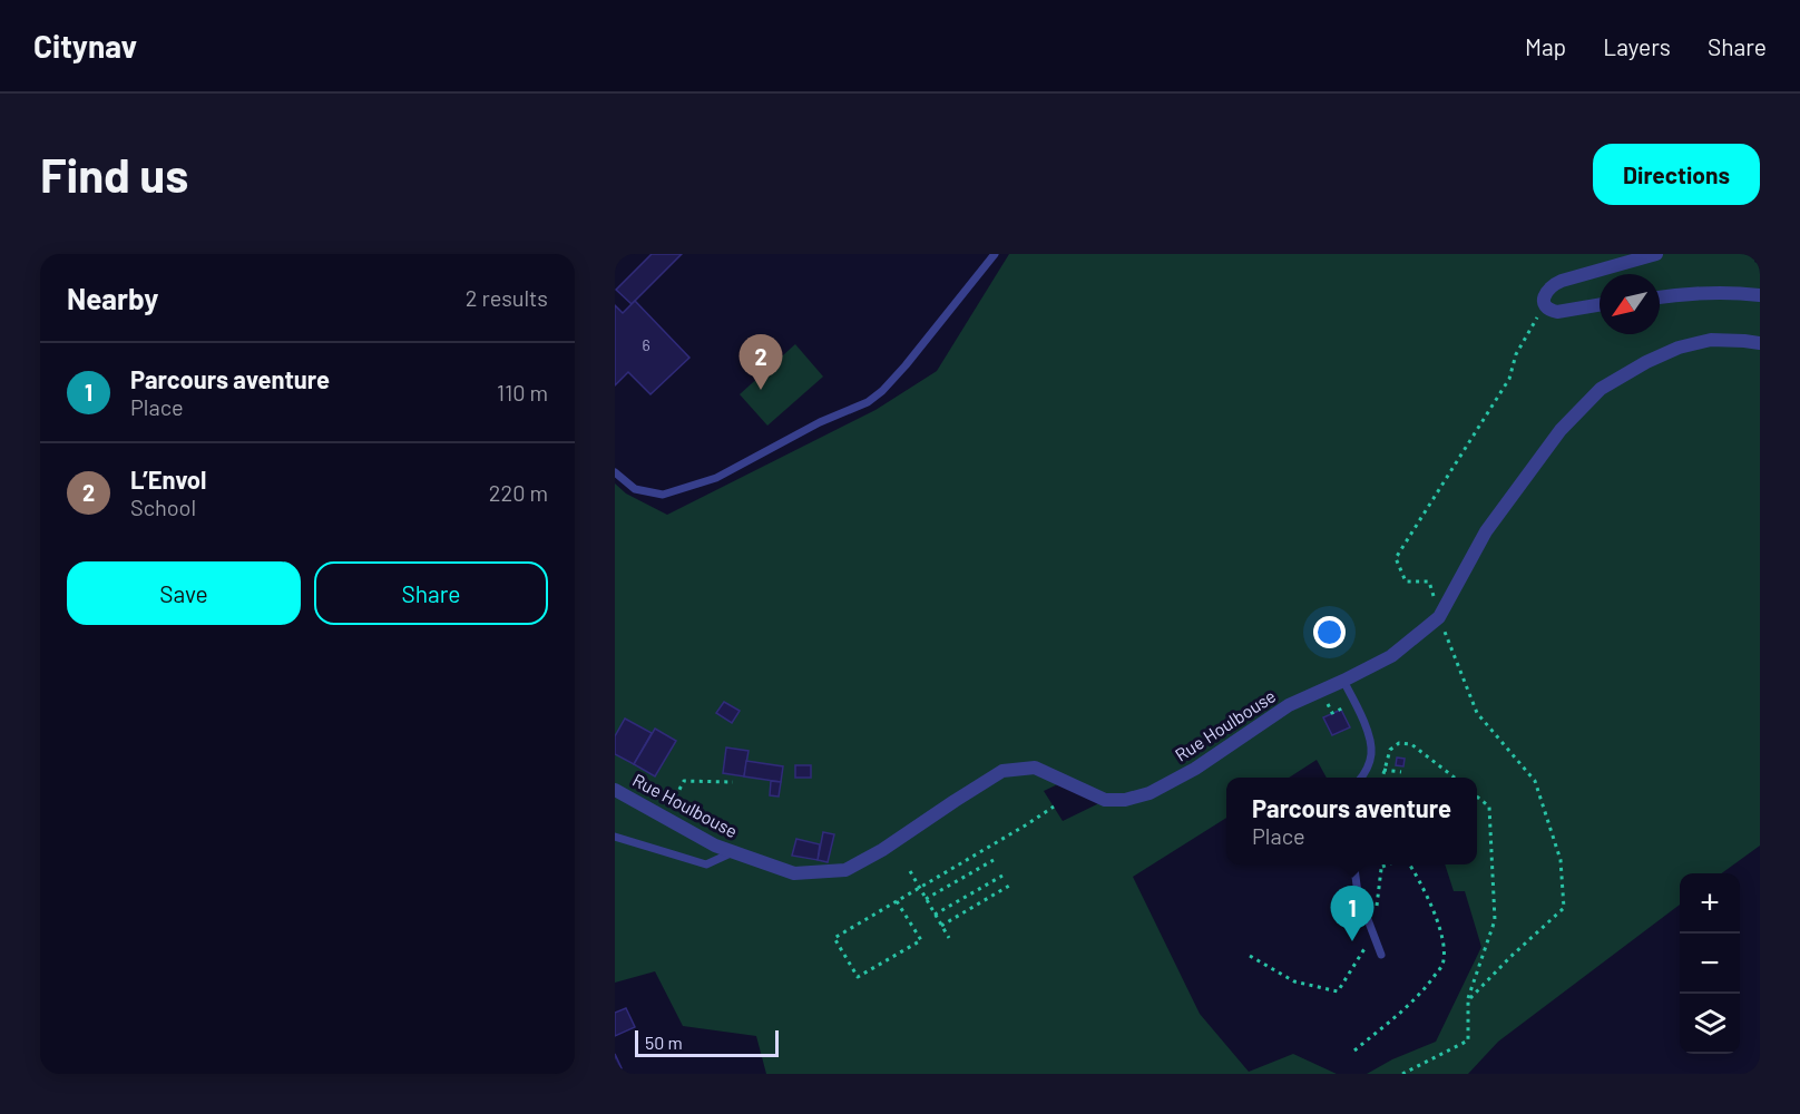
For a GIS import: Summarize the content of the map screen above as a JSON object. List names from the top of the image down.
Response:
{
  "streets": {
    "street": ["Rue Houlbouse"]
  },
  "house_numbers": ["6"],
  "scale_bar": "50 m",
  "north": "bottom left",
  "page": {
    "header": "Citynav",
    "nav": ["Map", "Layers", "Share"],
    "buttons": [
      "Directions",
      ["Save", "Share"]
    ],
    "title": "Find us",
    "heading": ["Nearby", "2 results"],
    "pins": ["2", "1"],
    "list": [
      {
        "mark": "1",
        "name": "Parcours aventure",
        "note": "Place",
        "value": "110 m"
      },
      {
        "mark": "2",
        "name": "L’Envol",
        "note": "School",
        "value": "220 m"
      }
    ],
    "popup": ["Parcours aventure", "Place"],
    "map_buttons": ["+", "−"],
    "scale": "50 m"
  }
}
